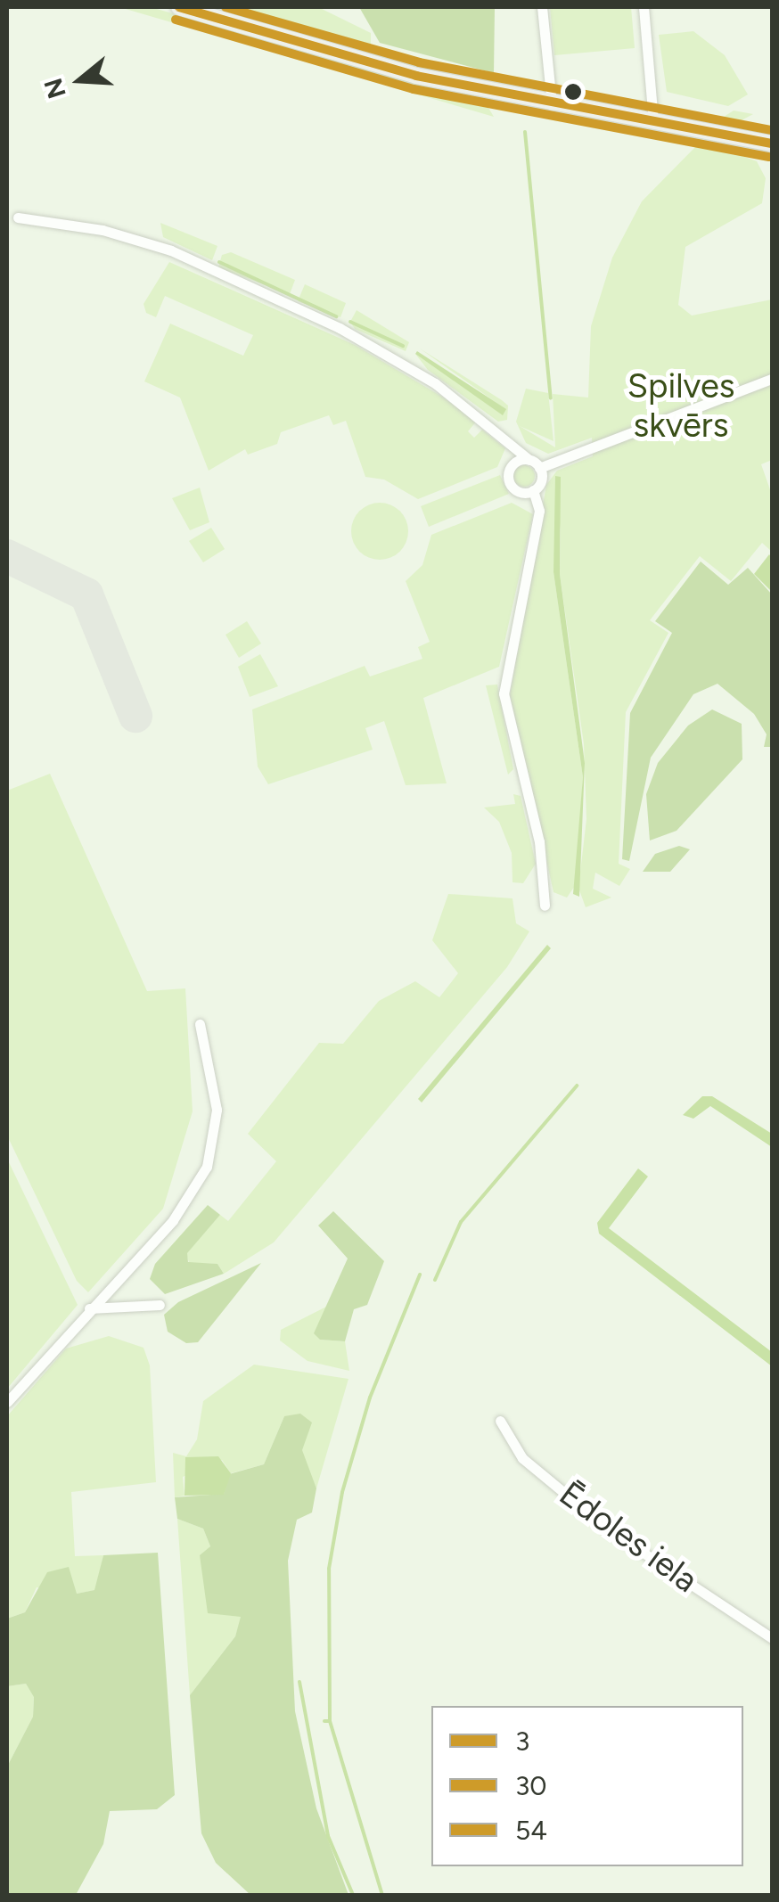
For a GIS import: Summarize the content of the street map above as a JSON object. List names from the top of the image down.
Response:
{
  "streets": {
    "street": ["Ēdoles iela"]
  },
  "parks": ["Spilves skvērs"],
  "lines": ["transit line 3", "transit line 54", "transit line 30"],
  "legend": ["3", "30", "54"],
  "north": "left"
}
